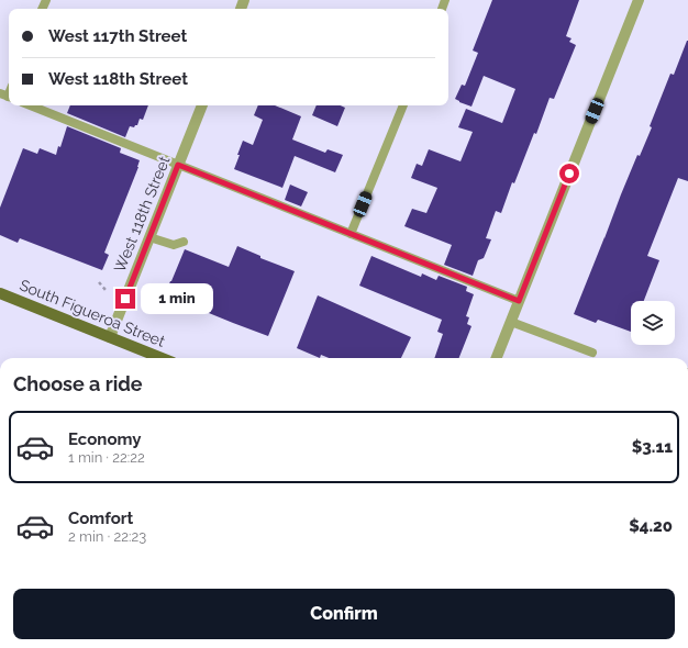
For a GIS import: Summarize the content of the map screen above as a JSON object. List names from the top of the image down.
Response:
{
  "streets": {
    "main road": ["South Figueroa Street"],
    "street": ["West 118th Street"]
  },
  "crossings": [
    ["West 118th Street", "South Figueroa Street"]
  ],
  "page": {
    "banner": ["West 117th Street", "West 118th Street"],
    "bubble": "1 min",
    "heading": "Choose a ride",
    "list": [
      {
        "name": "Economy",
        "note": "1 min · 22:22",
        "value": "$3.11"
      },
      {
        "name": "Comfort",
        "note": "2 min · 22:23",
        "value": "$4.20"
      }
    ],
    "buttons": "Confirm"
  }
}
